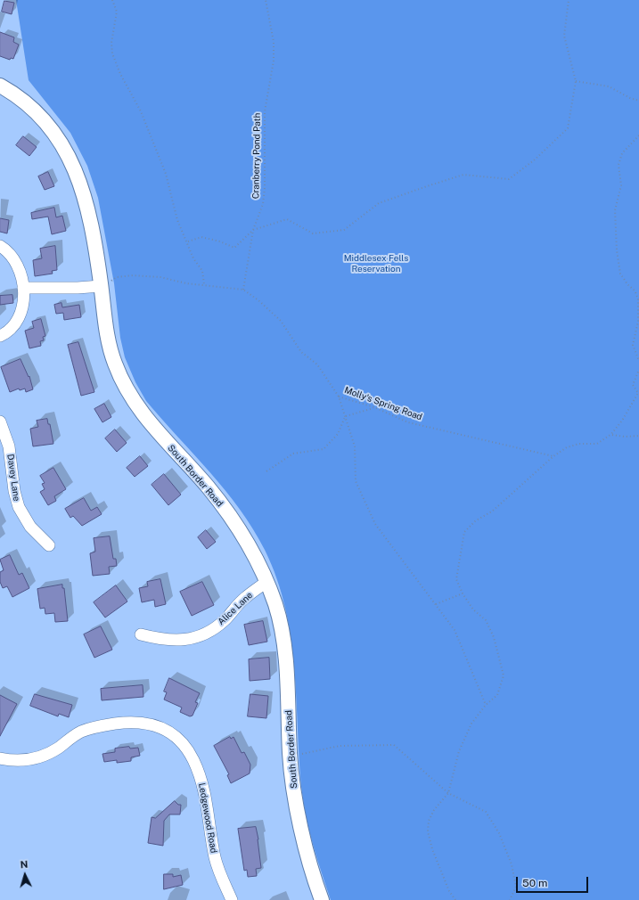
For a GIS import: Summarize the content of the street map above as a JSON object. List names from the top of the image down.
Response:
{
  "streets": {
    "main road": ["South Border Road"],
    "street": ["Davey Lane", "Alice Lane", "Ledgewood Road"],
    "path": ["Cranberry Pond Path", "Molly's Spring Road"]
  },
  "crossings": [
    ["Cranberry Pond Path", "Molly's Spring Road"],
    ["South Border Road", "Alice Lane"]
  ],
  "parks": ["Middlesex Fells Reservation"],
  "scale_bar": "50 m",
  "north": "top"
}
